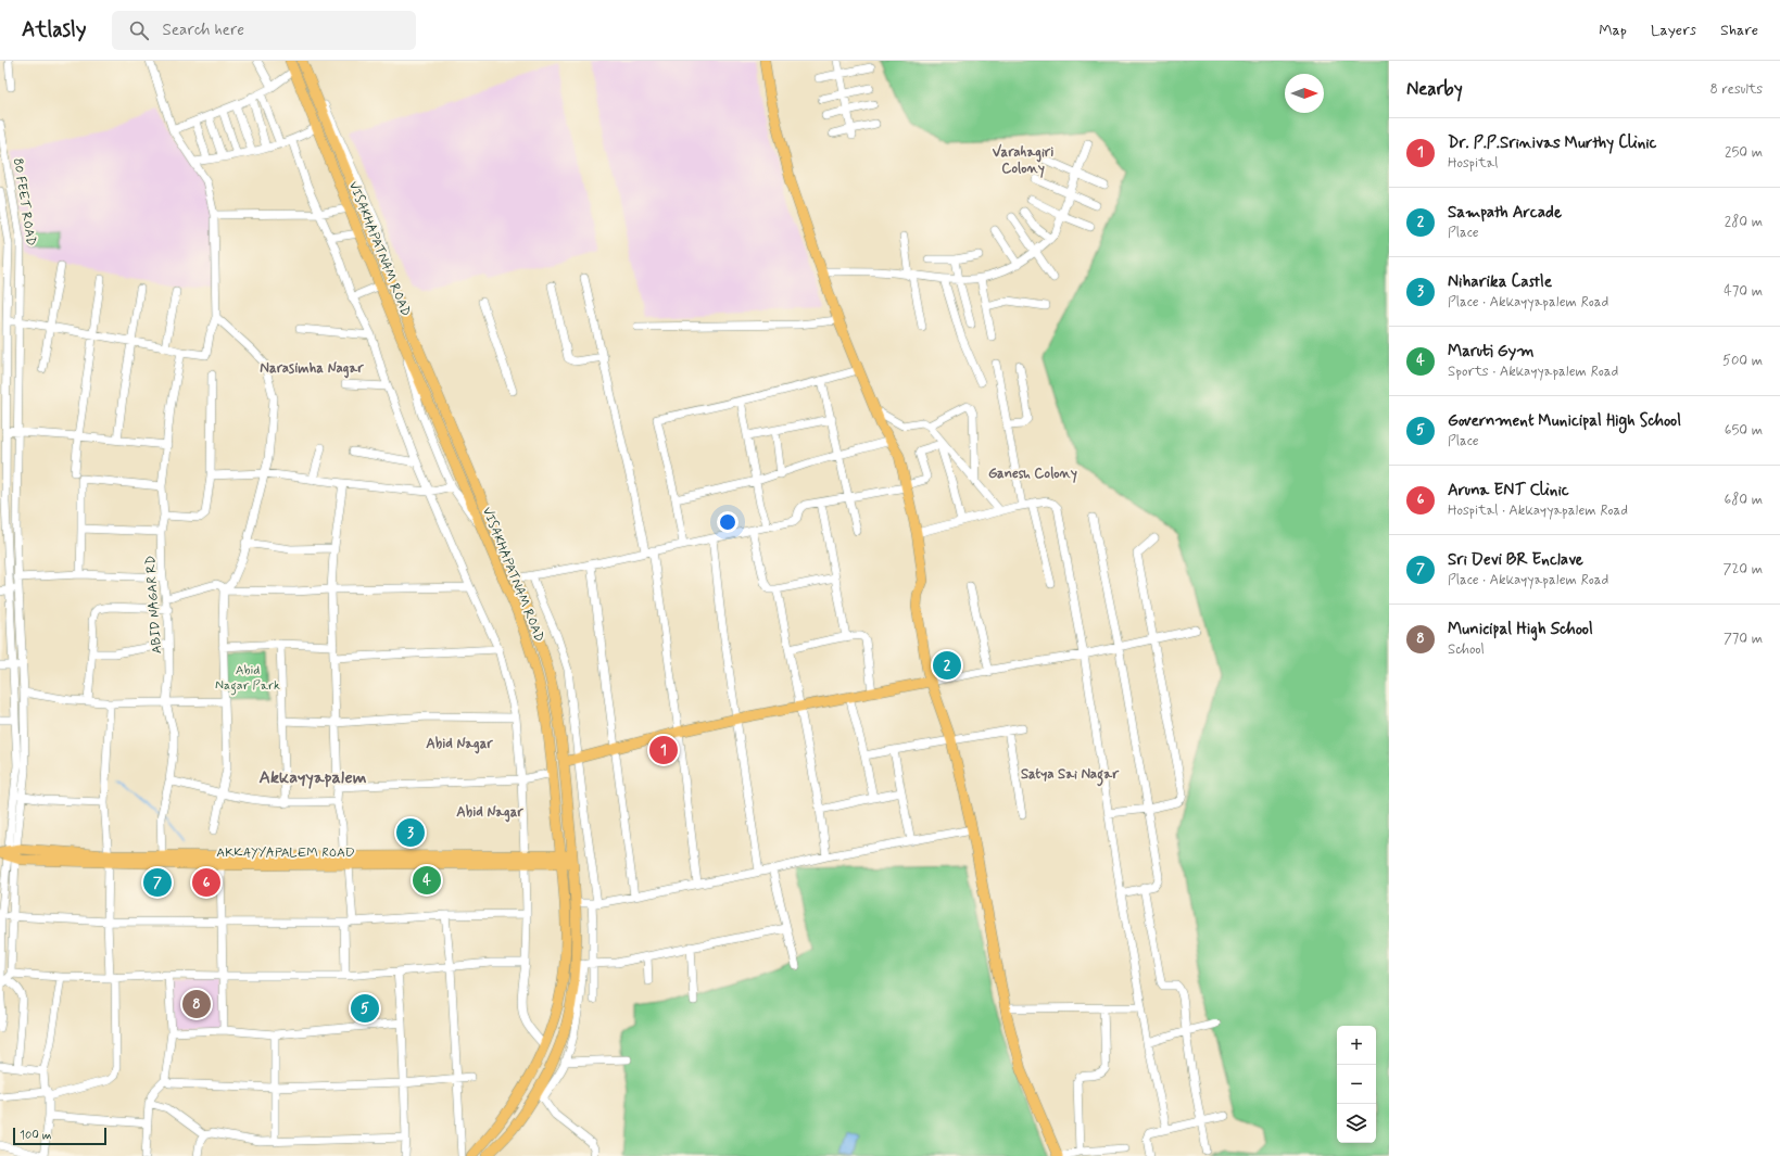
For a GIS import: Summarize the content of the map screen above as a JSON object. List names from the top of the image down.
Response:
{
  "streets": {
    "main road": ["VISAKHAPATNAM ROAD", "AKKAYYAPALEM ROAD"],
    "street": ["80 FEET ROAD", "ABID NAGAR RD"]
  },
  "crossings": [
    ["80 FEET ROAD", "AKKAYYAPALEM ROAD"],
    ["VISAKHAPATNAM ROAD", "AKKAYYAPALEM ROAD"]
  ],
  "districts": [
    "Varahagiri Colony",
    "Narasimha Nagar",
    "Ganesh Colony",
    "Abid Nagar",
    "Satya Sai Nagar",
    "Akkayyapalem",
    "Abid Nagar"
  ],
  "parks": ["Abid Nagar Park"],
  "scale_bar": "100 m",
  "north": "right",
  "page": {
    "header": "Atlasly",
    "search": "Search here",
    "nav": ["Map", "Layers", "Share"],
    "heading": ["Nearby", "8 results"],
    "list": [
      {
        "mark": "1",
        "name": "Dr. P.P.Srinivas Murthy Clinic",
        "note": "Hospital",
        "value": "250 m"
      },
      {
        "mark": "2",
        "name": "Sampath Arcade",
        "note": "Place",
        "value": "280 m"
      },
      {
        "mark": "3",
        "name": "Niharika Castle",
        "note": "Place · Akkayyapalem Road",
        "value": "470 m"
      },
      {
        "mark": "4",
        "name": "Maruti Gym",
        "note": "Sports · Akkayyapalem Road",
        "value": "500 m"
      },
      {
        "mark": "5",
        "name": "Government Municipal High School",
        "note": "Place",
        "value": "650 m"
      },
      {
        "mark": "6",
        "name": "Aruna ENT Clinic",
        "note": "Hospital · Akkayyapalem Road",
        "value": "680 m"
      },
      {
        "mark": "7",
        "name": "Sri Devi BR Enclave",
        "note": "Place · Akkayyapalem Road",
        "value": "720 m"
      },
      {
        "mark": "8",
        "name": "Municipal High School",
        "note": "School",
        "value": "770 m"
      }
    ],
    "pins": [
      "2",
      "1",
      "3",
      "4",
      "6",
      "7",
      "8",
      "5"
    ],
    "map_buttons": ["+", "−"],
    "scale": "100 m"
  }
}
